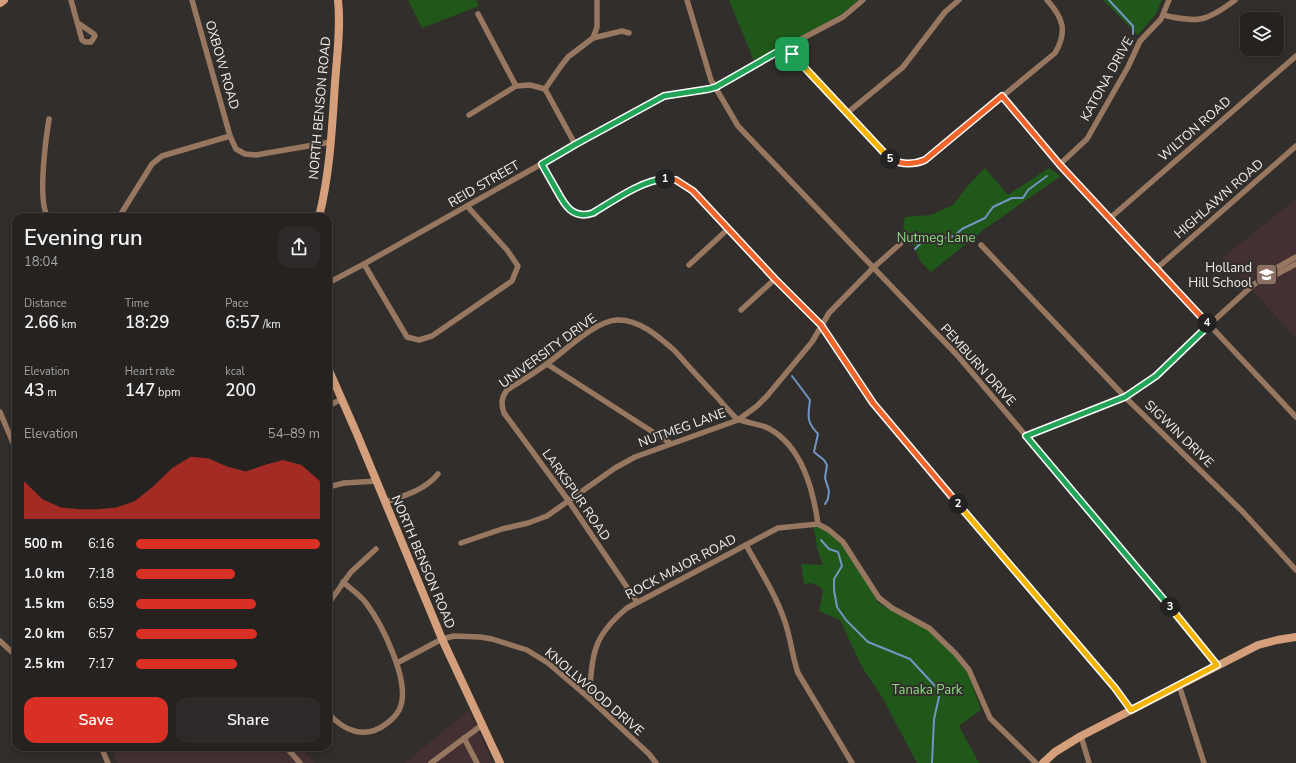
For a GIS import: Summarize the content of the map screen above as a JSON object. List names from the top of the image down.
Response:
{
  "streets": {
    "main road": ["NORTH BENSON ROAD"],
    "street": [
      "OXBOW ROAD",
      "KATONA DRIVE",
      "WILTON ROAD",
      "REID STREET",
      "HIGHLAWN ROAD",
      "UNIVERSITY DRIVE",
      "PEMBURN DRIVE",
      "NUTMEG LANE",
      "SIGWIN DRIVE",
      "LARKSPUR ROAD",
      "ROCK MAJOR ROAD",
      "KNOLLWOOD DRIVE"
    ]
  },
  "crossings": [
    ["NORTH BENSON ROAD", "KNOLLWOOD DRIVE"],
    ["REID STREET", "PEMBURN DRIVE"],
    ["UNIVERSITY DRIVE", "NUTMEG LANE"],
    ["UNIVERSITY DRIVE", "LARKSPUR ROAD"],
    ["PEMBURN DRIVE", "NUTMEG LANE"],
    ["NUTMEG LANE", "LARKSPUR ROAD"],
    ["LARKSPUR ROAD", "ROCK MAJOR ROAD"],
    ["ROCK MAJOR ROAD", "KNOLLWOOD DRIVE"]
  ],
  "parks": ["Nutmeg Lane", "Tanaka Park"],
  "places": {
    "school or university": ["Holland Hill School"]
  },
  "page": {
    "pins": [
      "5",
      "1",
      "4",
      "2",
      "3"
    ],
    "heading": ["Evening run", "18:04"],
    "stats": [
      ["Distance", "2.66 km"],
      ["Time", "18:29"],
      ["Pace", "6:57 /km"],
      ["Elevation", "43 m"],
      ["Heart rate", "147 bpm"],
      ["kcal", "200"]
    ],
    "chart": ["Elevation", "54–89 m"],
    "list": [
      {
        "name": "500 m",
        "note": "6:16"
      },
      {
        "name": "1.0 km",
        "note": "7:18"
      },
      {
        "name": "1.5 km",
        "note": "6:59"
      },
      {
        "name": "2.0 km",
        "note": "6:57"
      },
      {
        "name": "2.5 km",
        "note": "7:17"
      }
    ],
    "buttons": ["Save", "Share"]
  }
}
